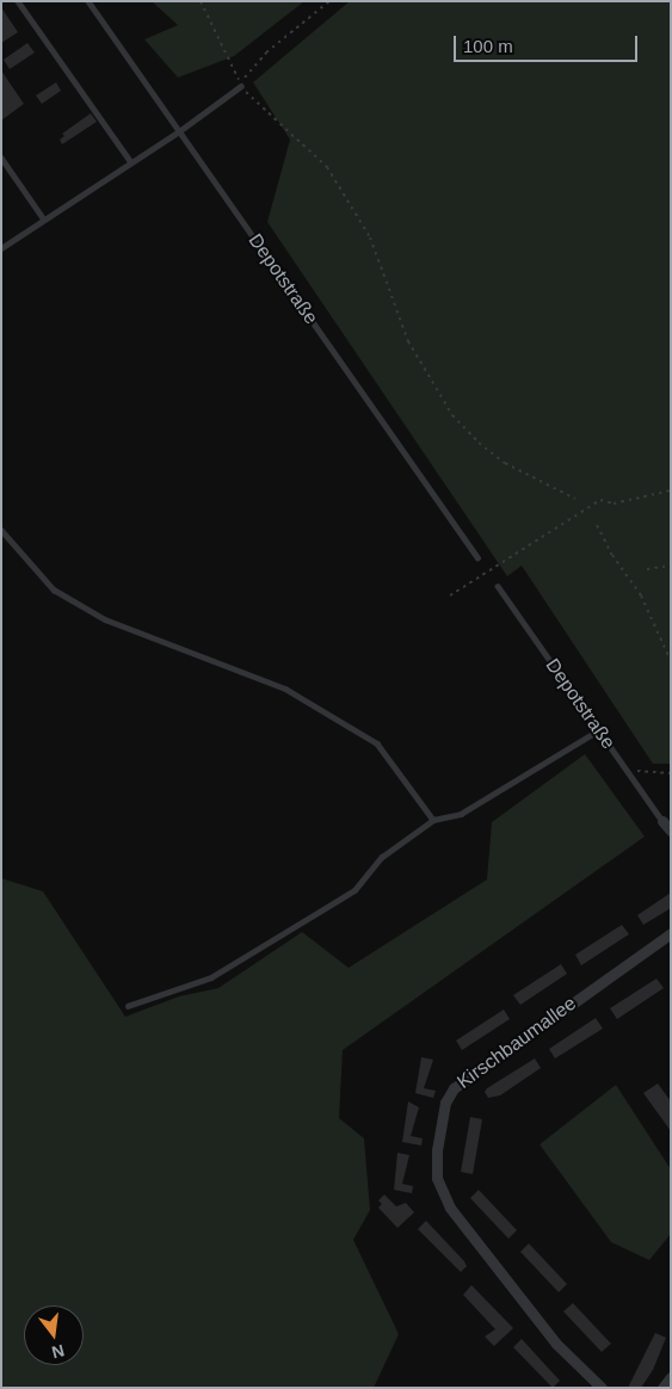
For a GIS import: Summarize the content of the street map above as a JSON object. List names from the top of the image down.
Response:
{
  "streets": {
    "street": ["Kirschbaumallee"],
    "lane": ["Depotstraße"]
  },
  "scale_bar": "100 m",
  "north": "bottom"
}
